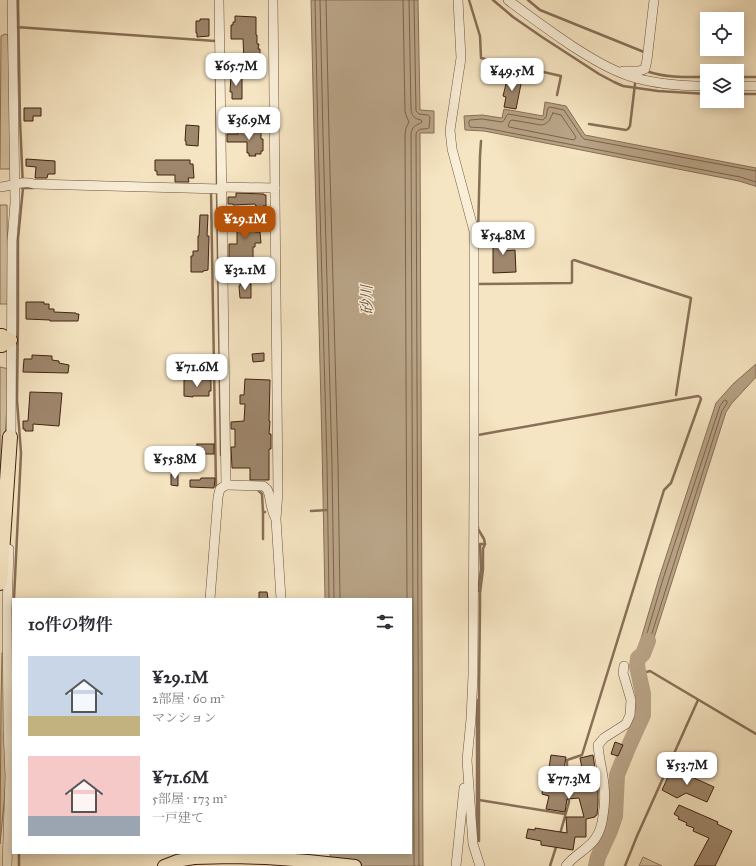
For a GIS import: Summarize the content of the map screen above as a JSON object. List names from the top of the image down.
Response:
{
  "water": ["砂川"],
  "page": {
    "price": [
      "¥65.7M",
      "¥49.5M",
      "¥36.9M",
      "¥29.1M",
      "¥54.8M",
      "¥32.1M",
      "¥71.6M",
      "¥55.8M",
      "¥53.7M",
      "¥77.3M"
    ],
    "heading": "10件の物件",
    "list": [
      {
        "name": "¥29.1M",
        "note": "2部屋 · 60 m² · マンション"
      },
      {
        "name": "¥71.6M",
        "note": "5部屋 · 173 m² · 一戸建て"
      }
    ]
  }
}
